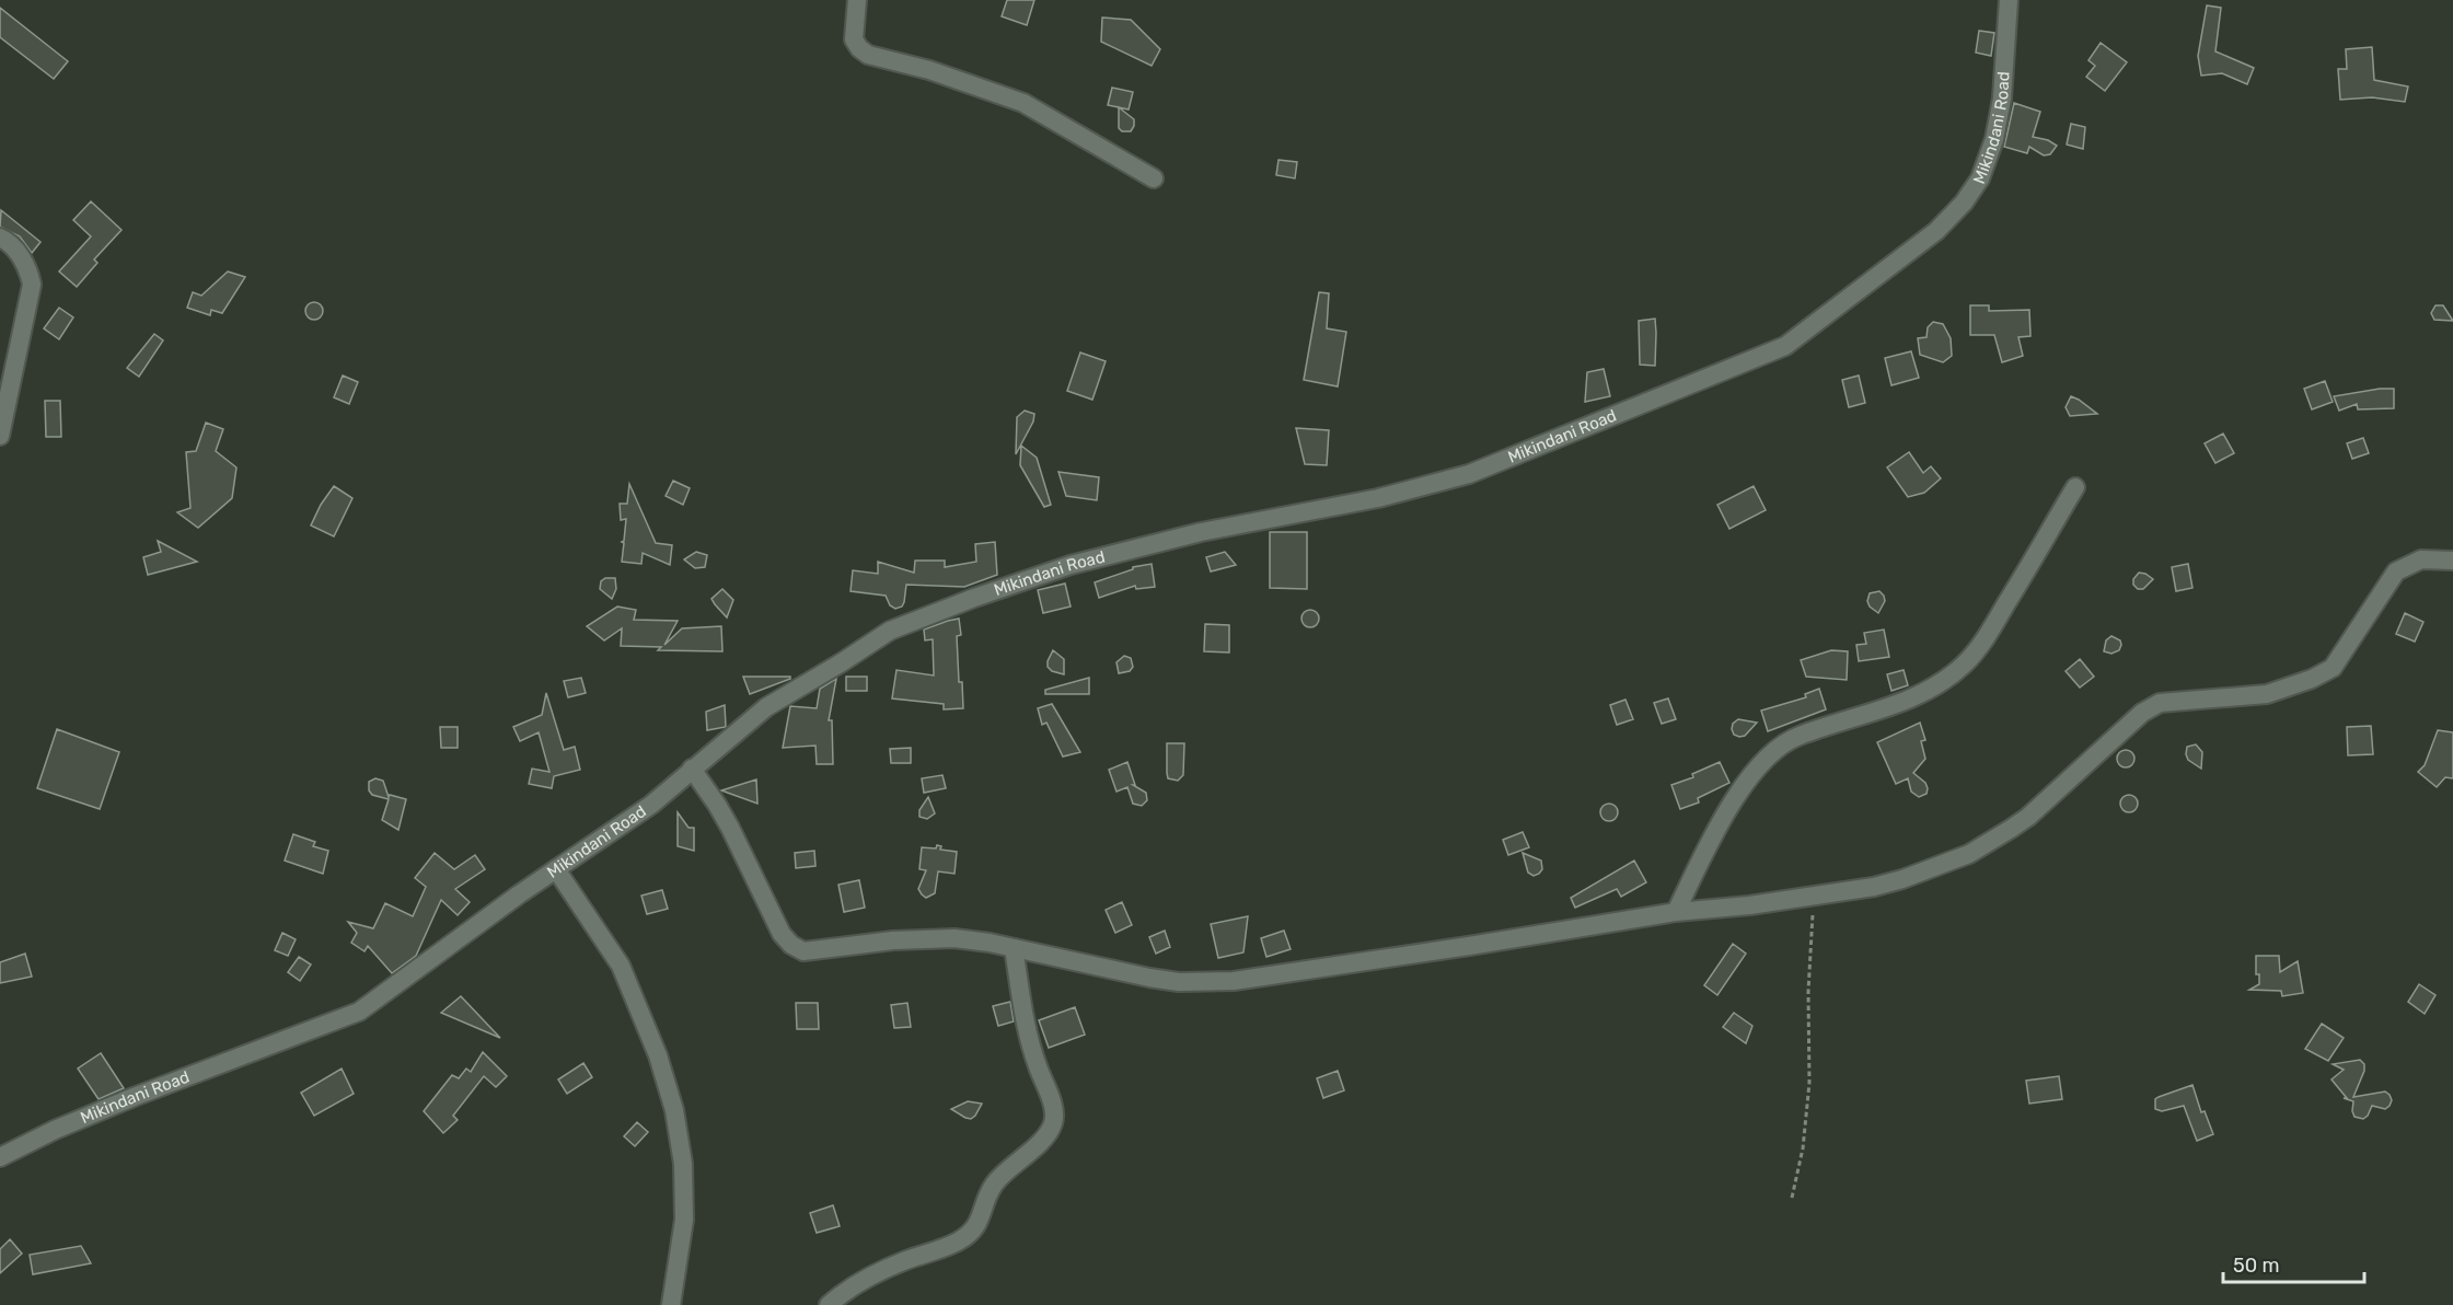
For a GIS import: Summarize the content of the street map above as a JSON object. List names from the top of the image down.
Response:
{
  "streets": {
    "street": ["Mikindani Road"]
  },
  "scale_bar": "50 m"
}
